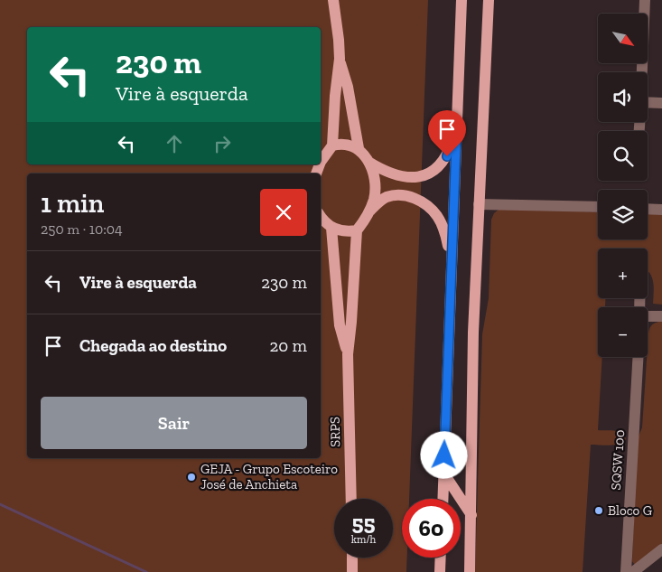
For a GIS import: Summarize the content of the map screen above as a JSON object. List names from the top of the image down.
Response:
{
  "streets": {
    "main road": ["SRPS"],
    "street": ["SQSW 100"]
  },
  "places": ["GEJA - Grupo Escoteiro José de Anchieta", "Bloco G"],
  "north": "bottom right",
  "page": {
    "map_buttons": ["+", "−"],
    "turn": ["230 m", "Vire à esquerda"],
    "heading": ["1 min", "250 m · 10:04"],
    "list": [
      {
        "name": "Vire à esquerda",
        "value": "230 m"
      },
      {
        "name": "Chegada ao destino",
        "value": "20 m"
      }
    ],
    "buttons": "Sair",
    "speed": "55 km/h",
    "limit": "60"
  }
}
